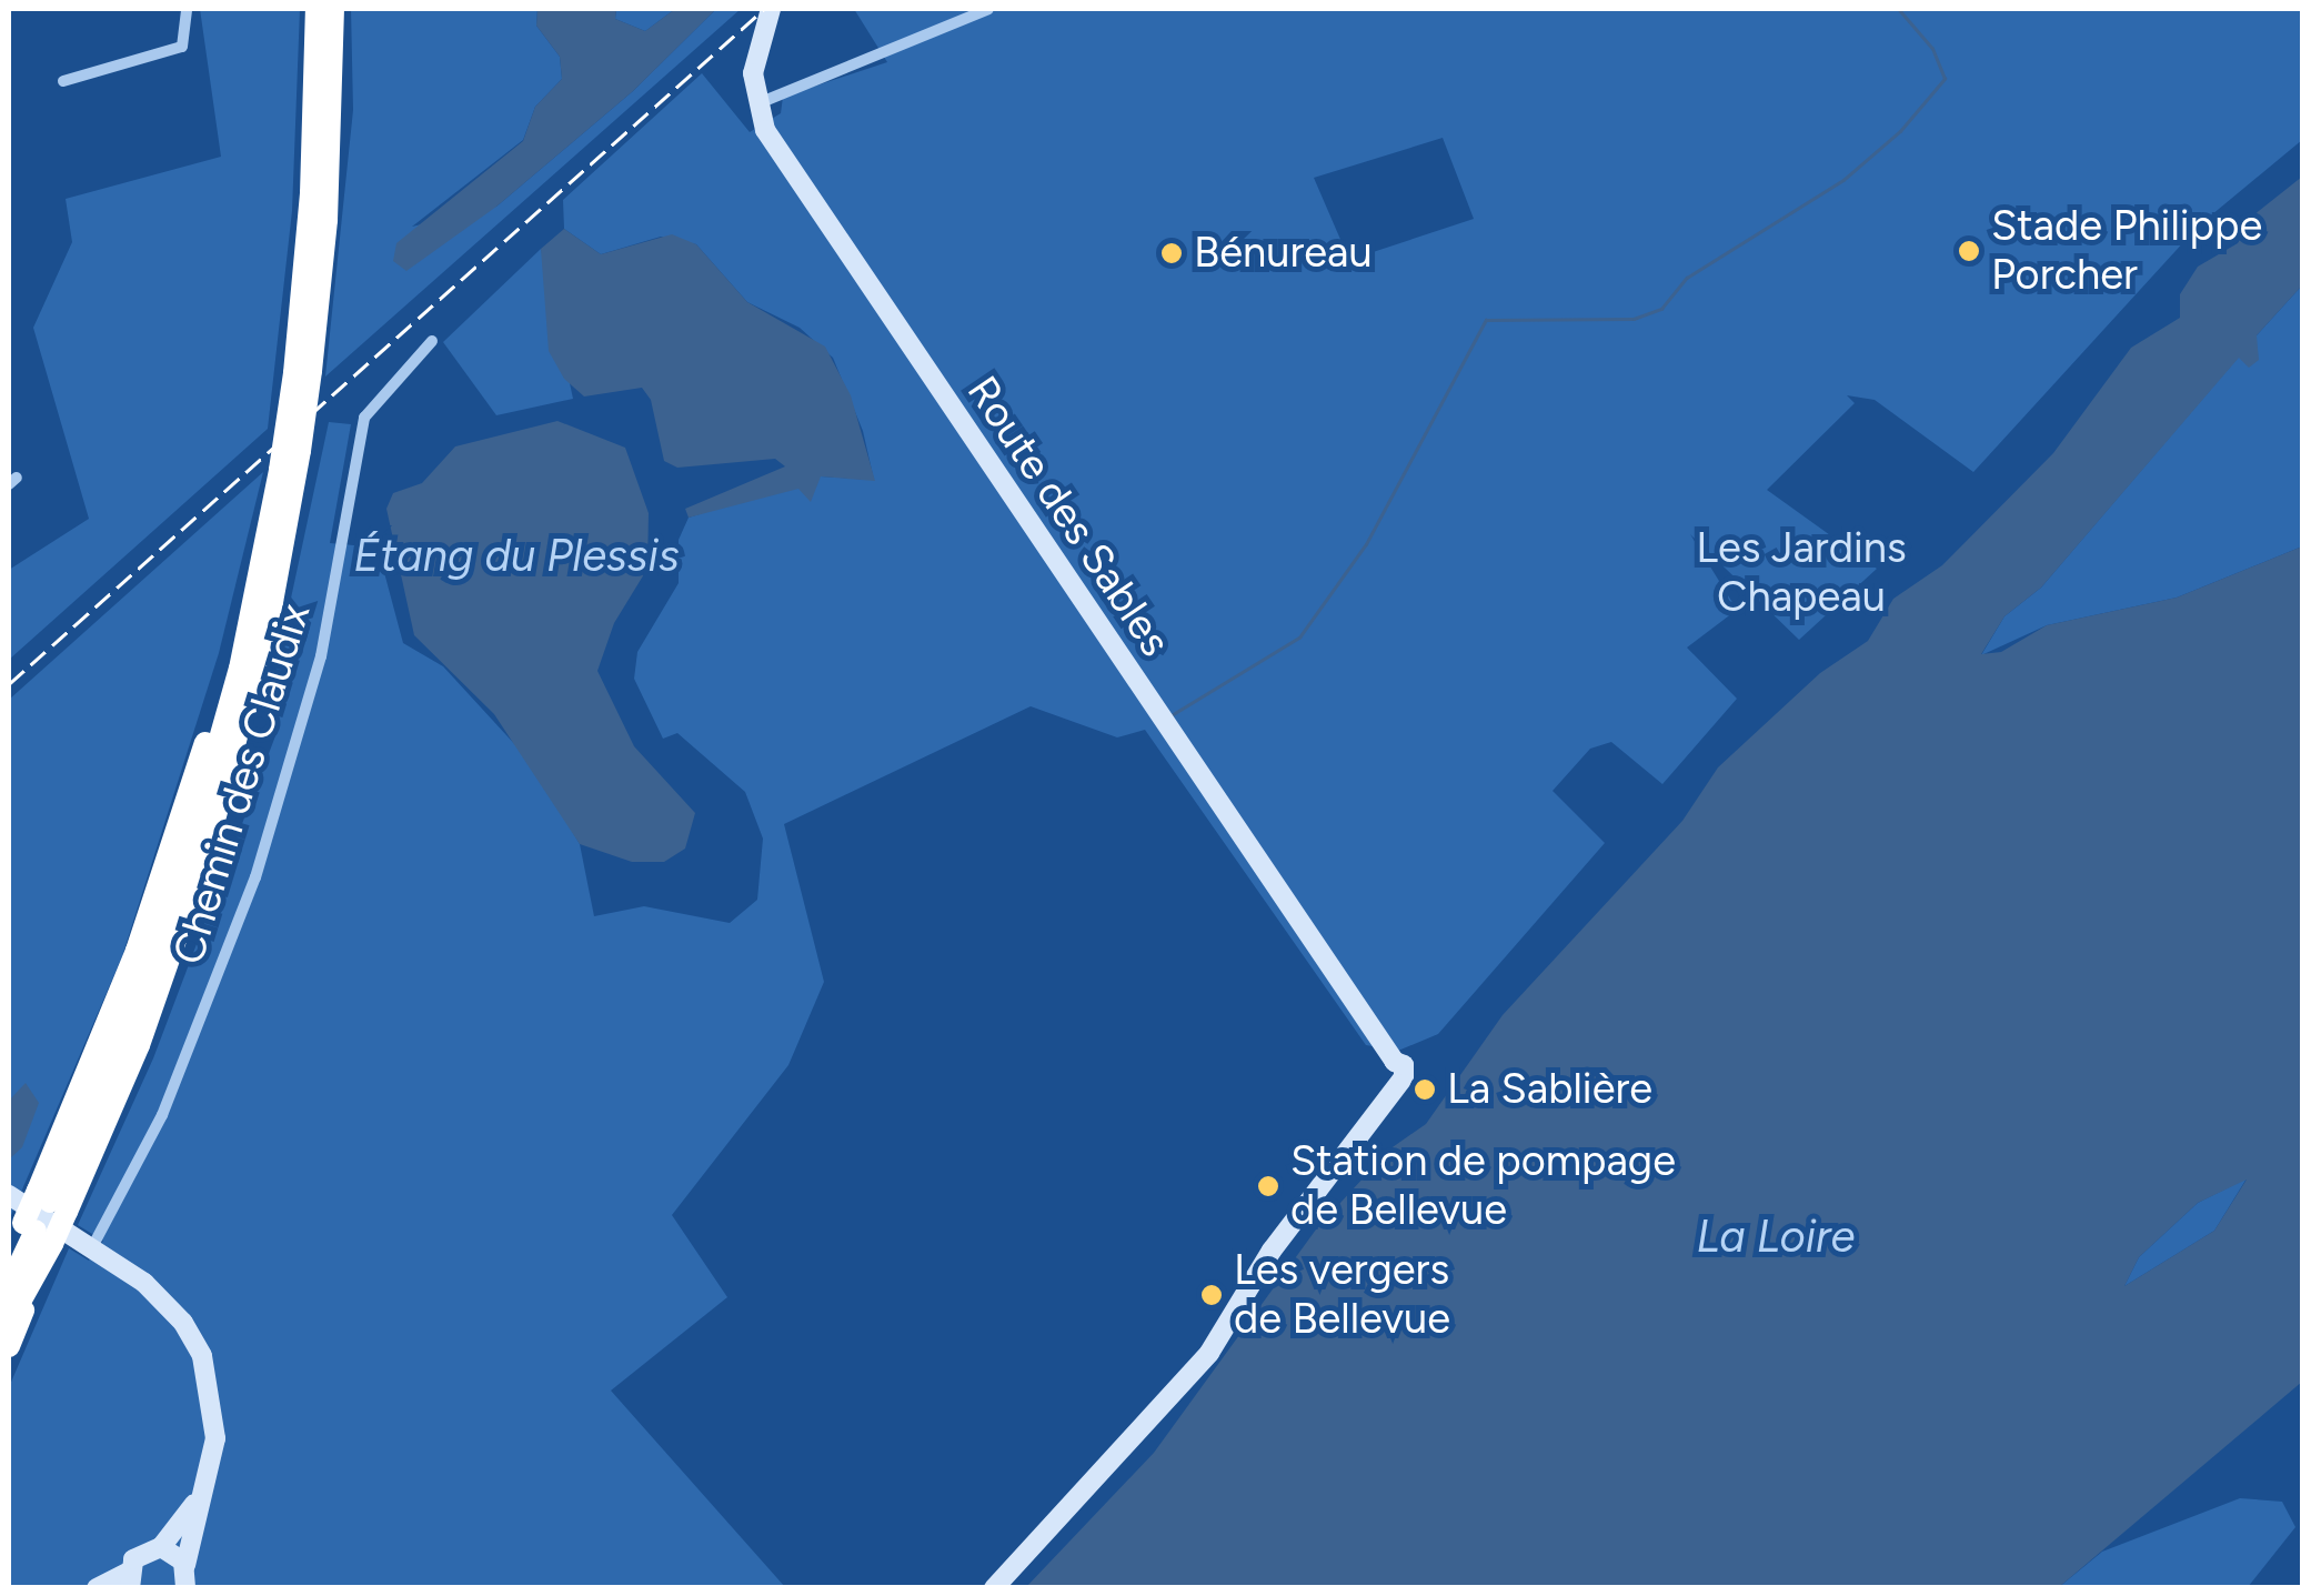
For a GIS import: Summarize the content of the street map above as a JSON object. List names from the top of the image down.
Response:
{
  "streets": {
    "street": ["Route des Sables", "Chemin des Claudix"]
  },
  "water": ["Étang du Plessis", "La Loire"],
  "parks": ["Les Jardins Chapeau"],
  "places": [
    "Stade Philippe Porcher",
    "Bénureau",
    "La Sablière",
    "Station de pompage de Bellevue",
    "Les vergers de Bellevue"
  ]
}
